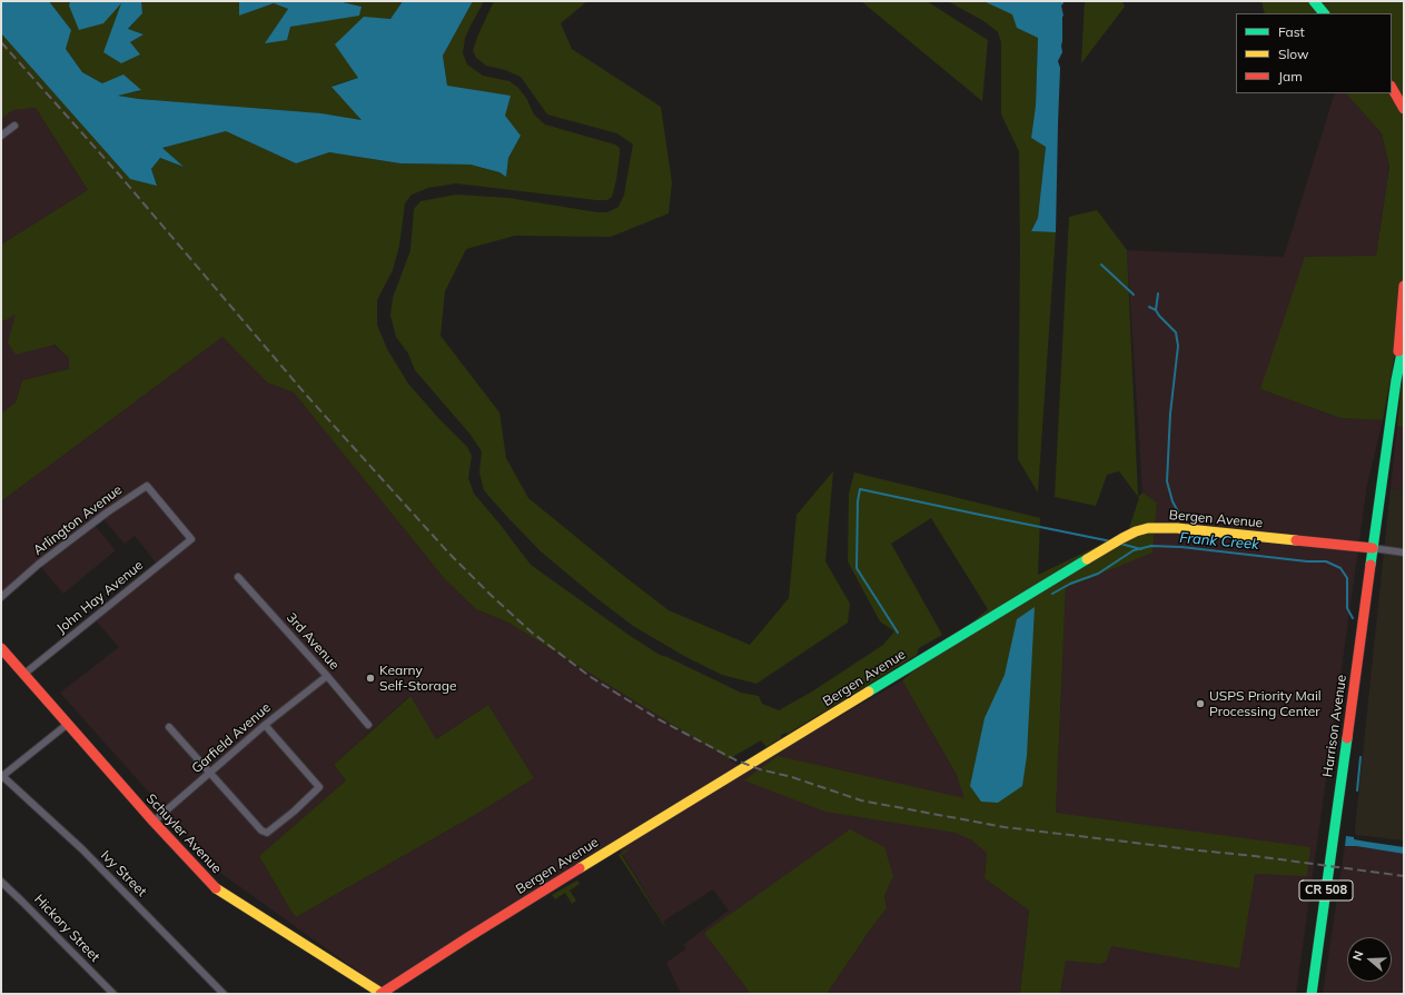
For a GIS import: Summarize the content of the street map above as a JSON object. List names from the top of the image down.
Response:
{
  "streets": {
    "main road": [
      "Bergen Avenue",
      "Harrison Avenue",
      "Schuyler Avenue",
      "CR 508"
    ],
    "street": [
      "Arlington Avenue",
      "John Hay Avenue",
      "3rd Avenue",
      "Garfield Avenue",
      "Ivy Street",
      "Hickory Street"
    ]
  },
  "crossings": [
    ["Bergen Avenue", "Harrison Avenue"],
    ["Bergen Avenue", "Schuyler Avenue"],
    ["Arlington Avenue", "John Hay Avenue"],
    ["John Hay Avenue", "Schuyler Avenue"],
    ["3rd Avenue", "Garfield Avenue"],
    ["Harrison Avenue", "CR 508"],
    ["Garfield Avenue", "Schuyler Avenue"]
  ],
  "water": ["Frank Creek"],
  "places": ["Kearny Self-Storage", "USPS Priority Mail Processing Center"],
  "legend": ["Fast", "Slow", "Jam"],
  "north": "left"
}
